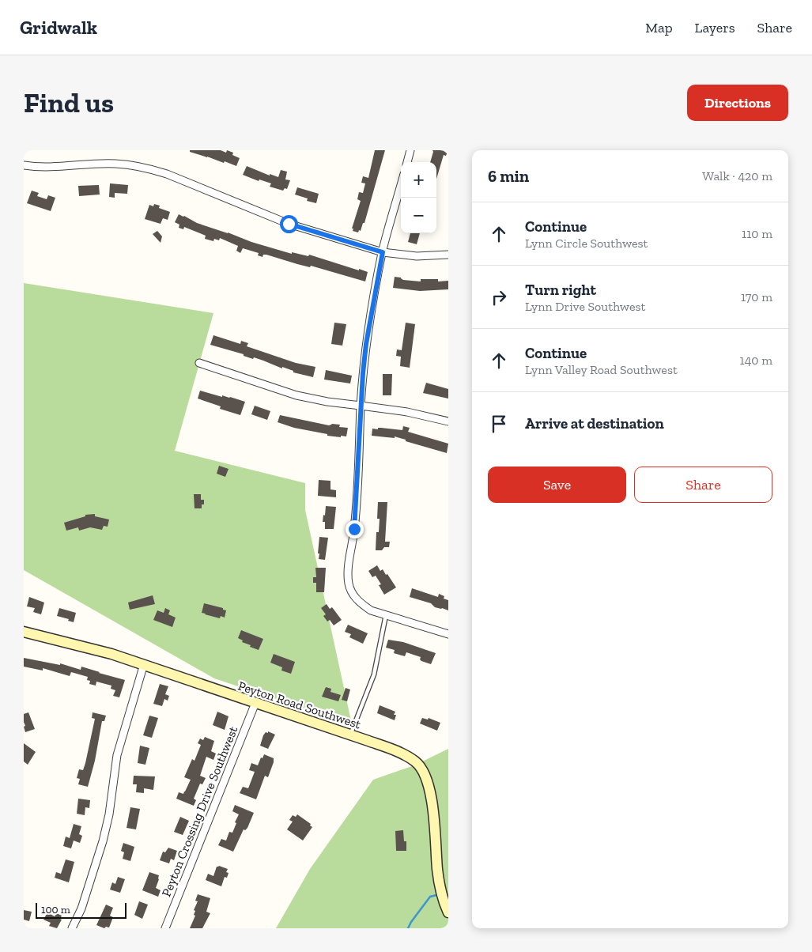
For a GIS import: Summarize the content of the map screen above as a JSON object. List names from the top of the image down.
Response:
{
  "streets": {
    "street": ["Peyton Road Southwest", "Peyton Crossing Drive Southwest"]
  },
  "crossings": [
    ["Peyton Road Southwest", "Peyton Crossing Drive Southwest"]
  ],
  "scale_bar": "100 m",
  "page": {
    "header": "Gridwalk",
    "nav": ["Map", "Layers", "Share"],
    "buttons": [
      "Directions",
      ["Save", "Share"]
    ],
    "title": "Find us",
    "heading": ["6 min", "Walk · 420 m"],
    "map_buttons": ["+", "−"],
    "list": [
      ["Continue", "Lynn Circle Southwest", "110 m"],
      ["Turn right", "Lynn Drive Southwest", "170 m"],
      ["Continue", "Lynn Valley Road Southwest", "140 m"],
      "Arrive at destination"
    ],
    "scale": "100 m"
  }
}
